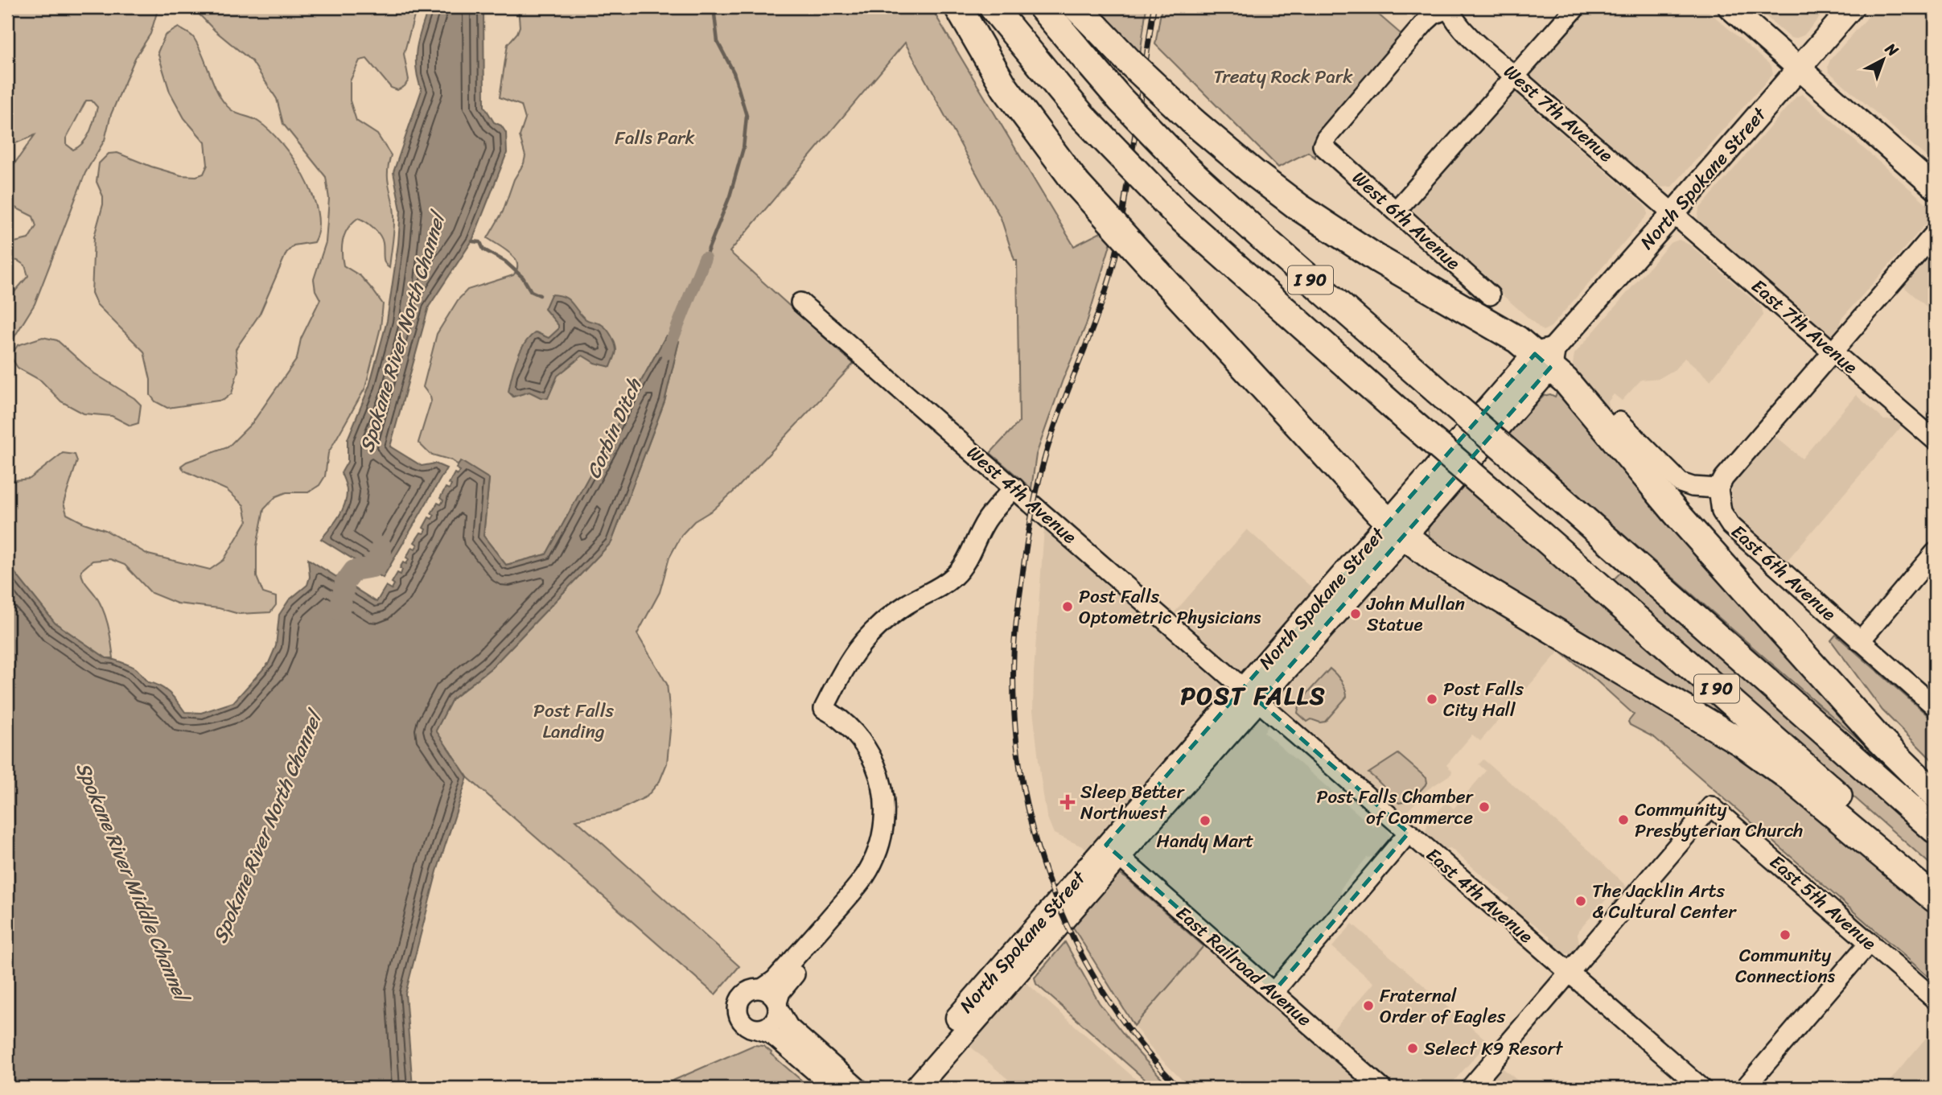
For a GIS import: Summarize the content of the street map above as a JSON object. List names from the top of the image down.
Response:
{
  "streets": {
    "highway": ["I 90"],
    "main road": ["North Spokane Street"],
    "street": [
      "West 7th Avenue",
      "West 6th Avenue",
      "East 7th Avenue",
      "West 4th Avenue",
      "East 6th Avenue",
      "East 4th Avenue",
      "East 5th Avenue",
      "East Railroad Avenue"
    ]
  },
  "crossings": [
    ["West 7th Avenue", "North Spokane Street"],
    ["West 7th Avenue", "West 6th Avenue"],
    ["West 7th Avenue", "East 7th Avenue"],
    ["North Spokane Street", "East 7th Avenue"],
    ["North Spokane Street", "West 4th Avenue"],
    ["North Spokane Street", "East 4th Avenue"],
    ["North Spokane Street", "East Railroad Avenue"],
    ["West 4th Avenue", "East 4th Avenue"],
    ["East 4th Avenue", "East 5th Avenue"]
  ],
  "districts": ["POST FALLS"],
  "water": ["Spokane River North Channel", "Corbin Ditch", "Spokane River Middle Channel"],
  "parks": ["Treaty Rock Park", "Falls Park", "Post Falls Landing"],
  "places": {
    "other": [
      "Post Falls Optometric Physicians",
      "John Mullan Statue",
      "Post Falls City Hall",
      "Post Falls Chamber of Commerce",
      "Community Presbyterian Church",
      "Handy Mart",
      "The Jacklin Arts & Cultural Center",
      "Community Connections",
      "Fraternal Order of Eagles",
      "Select K9 Resort"
    ],
    "health": ["Sleep Better Northwest"]
  },
  "north": "top right"
}
